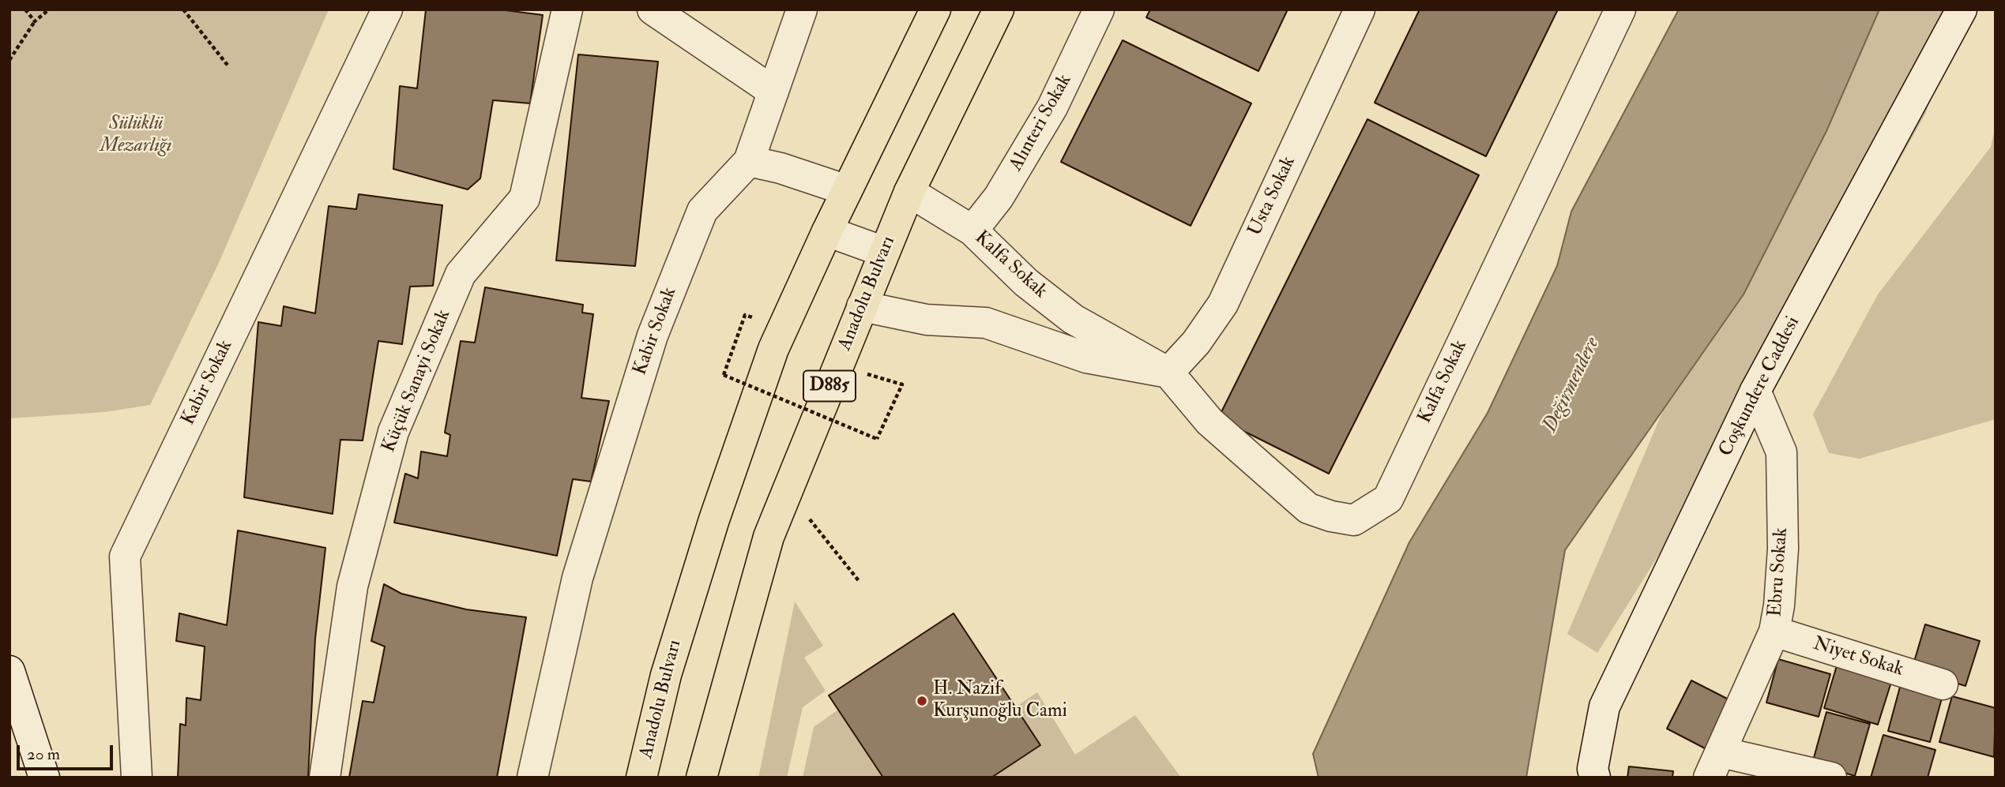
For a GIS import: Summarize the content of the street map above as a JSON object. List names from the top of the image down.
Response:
{
  "streets": {
    "highway": ["Anadolu Bulvarı", "D885"],
    "street": [
      "Alınteri Sokak",
      "Usta Sokak",
      "Kalfa Sokak",
      "Kabir Sokak",
      "Küçük Sanayi Sokak",
      "Coşkundere Caddesi",
      "Ebru Sokak",
      "Niyet Sokak"
    ]
  },
  "crossings": [
    ["Alınteri Sokak", "Kalfa Sokak"],
    ["Usta Sokak", "Kalfa Sokak"],
    ["Kalfa Sokak", "Anadolu Bulvarı"],
    ["Coşkundere Caddesi", "Ebru Sokak"],
    ["Ebru Sokak", "Niyet Sokak"]
  ],
  "water": ["Değirmendere"],
  "parks": ["Sülüklü Mezarlığı"],
  "places": ["H. Nazif Kurşunoğlu Cami"],
  "scale_bar": "20 m"
}
